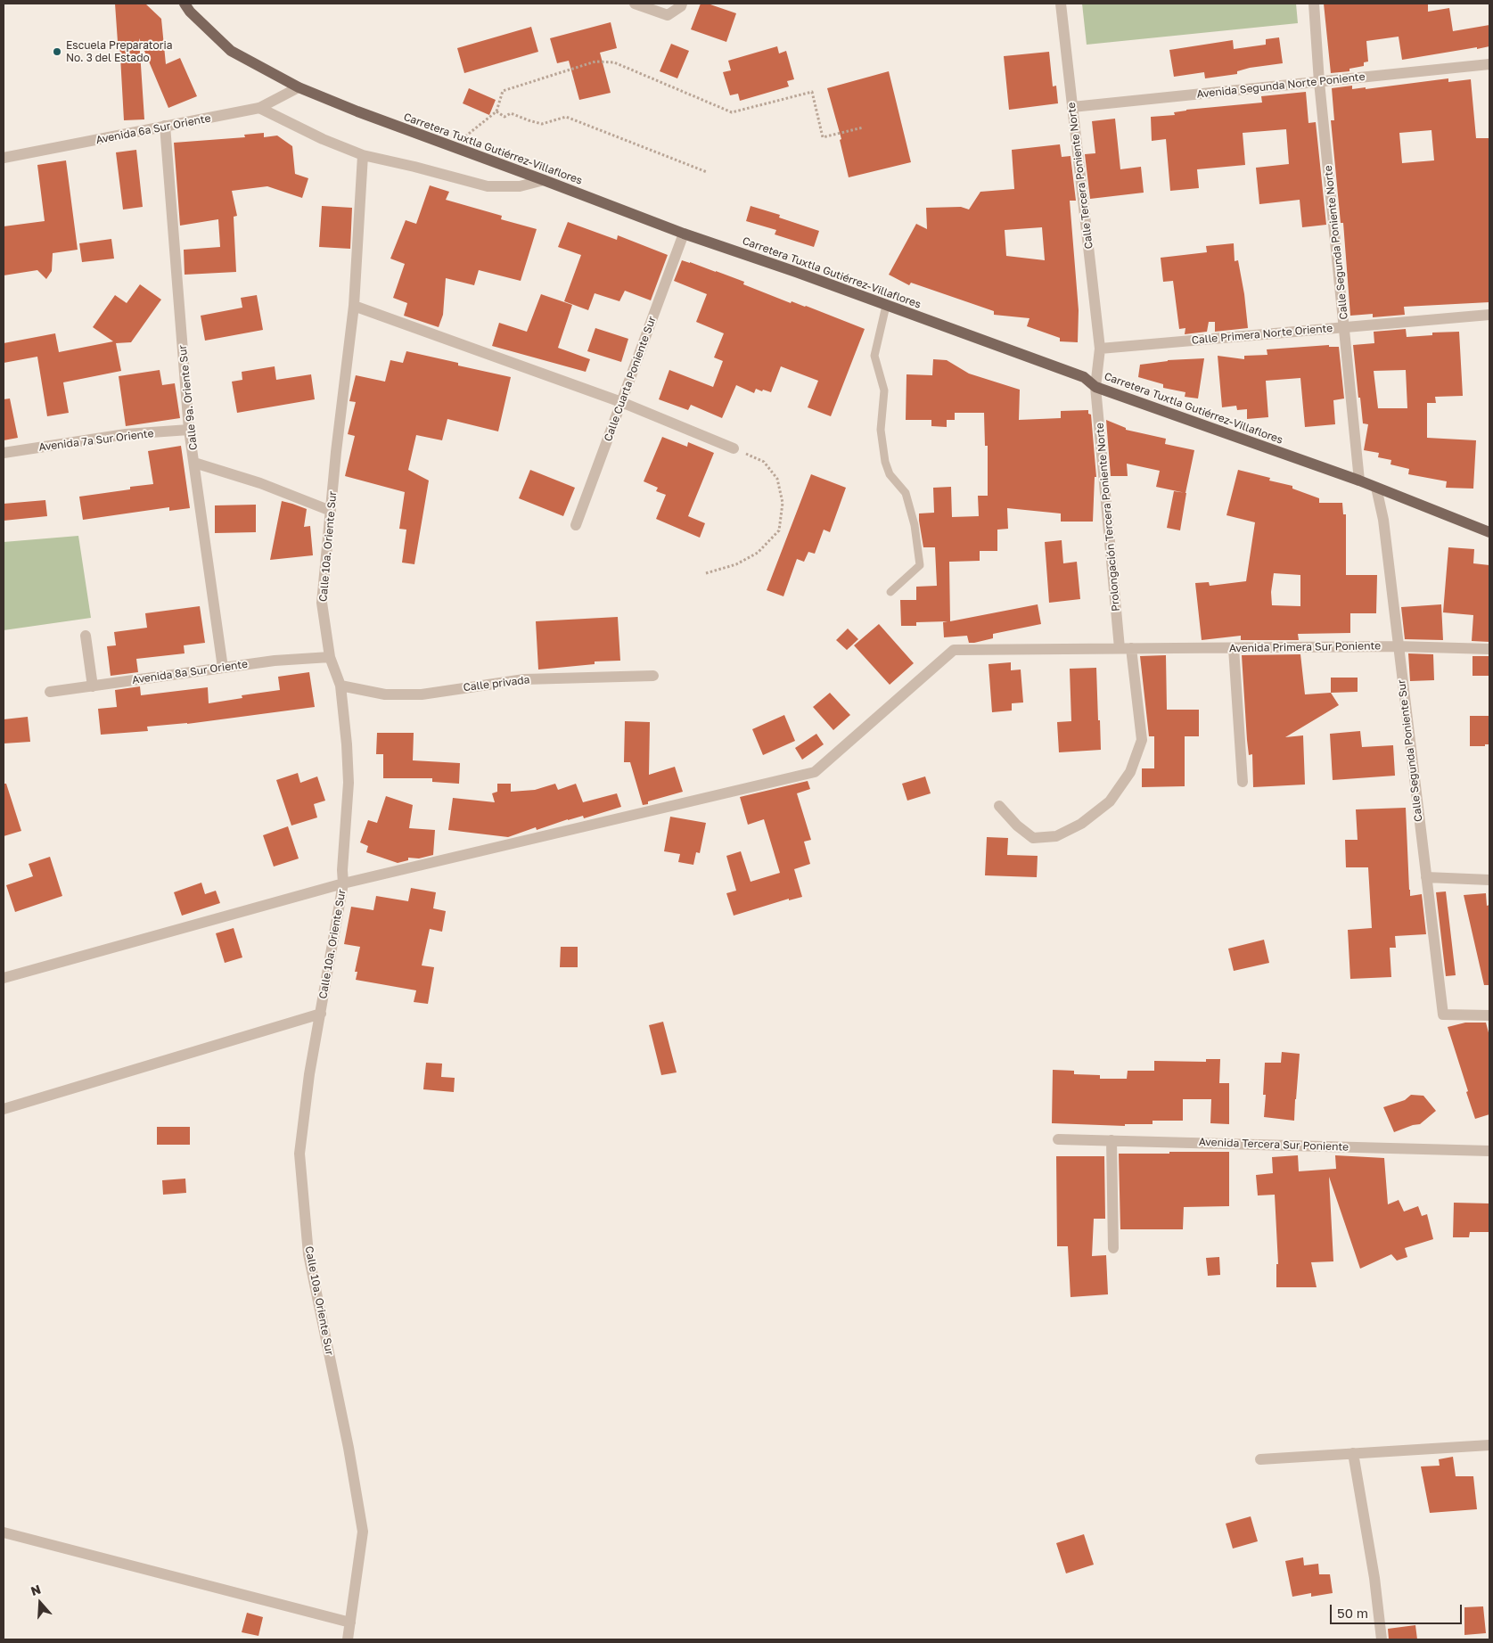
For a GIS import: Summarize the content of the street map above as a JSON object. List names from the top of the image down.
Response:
{
  "streets": {
    "main road": ["Carretera Tuxtla Gutiérrez-Villaflores"],
    "street": [
      "Avenida Segunda Norte Poniente",
      "Avenida 6a Sur Oriente",
      "Calle Tercera Poniente Norte",
      "Calle Segunda Poniente Norte",
      "Calle Primera Norte Oriente",
      "Calle Cuarta Poniente Sur",
      "Calle 9a. Oriente Sur",
      "Avenida 7a Sur Oriente",
      "Prolongación Tercera Poniente Norte",
      "Calle 10a. Oriente Sur",
      "Avenida Primera Sur Poniente",
      "Avenida 8a Sur Oriente",
      "Calle privada",
      "Calle Segunda Poniente Sur",
      "Avenida Tercera Sur Poniente"
    ]
  },
  "crossings": [
    ["Avenida Segunda Norte Poniente", "Calle Tercera Poniente Norte"],
    ["Avenida Segunda Norte Poniente", "Calle Segunda Poniente Norte"],
    ["Avenida 6a Sur Oriente", "Carretera Tuxtla Gutiérrez-Villaflores"],
    ["Avenida 6a Sur Oriente", "Calle 9a. Oriente Sur"],
    ["Carretera Tuxtla Gutiérrez-Villaflores", "Calle Segunda Poniente Norte"],
    ["Carretera Tuxtla Gutiérrez-Villaflores", "Calle Cuarta Poniente Sur"],
    ["Carretera Tuxtla Gutiérrez-Villaflores", "Prolongación Tercera Poniente Norte"],
    ["Carretera Tuxtla Gutiérrez-Villaflores", "Calle Segunda Poniente Sur"],
    ["Calle Tercera Poniente Norte", "Calle Primera Norte Oriente"],
    ["Calle Segunda Poniente Norte", "Calle Primera Norte Oriente"],
    ["Calle 9a. Oriente Sur", "Avenida 7a Sur Oriente"],
    ["Calle 9a. Oriente Sur", "Avenida 8a Sur Oriente"],
    ["Prolongación Tercera Poniente Norte", "Avenida Primera Sur Poniente"],
    ["Calle 10a. Oriente Sur", "Avenida Primera Sur Poniente"],
    ["Calle 10a. Oriente Sur", "Avenida 8a Sur Oriente"],
    ["Calle 10a. Oriente Sur", "Calle privada"],
    ["Avenida Primera Sur Poniente", "Calle Segunda Poniente Sur"]
  ],
  "places": ["Escuela Preparatoria No. 3 del Estado"],
  "scale_bar": "50 m",
  "north": "top"
}
